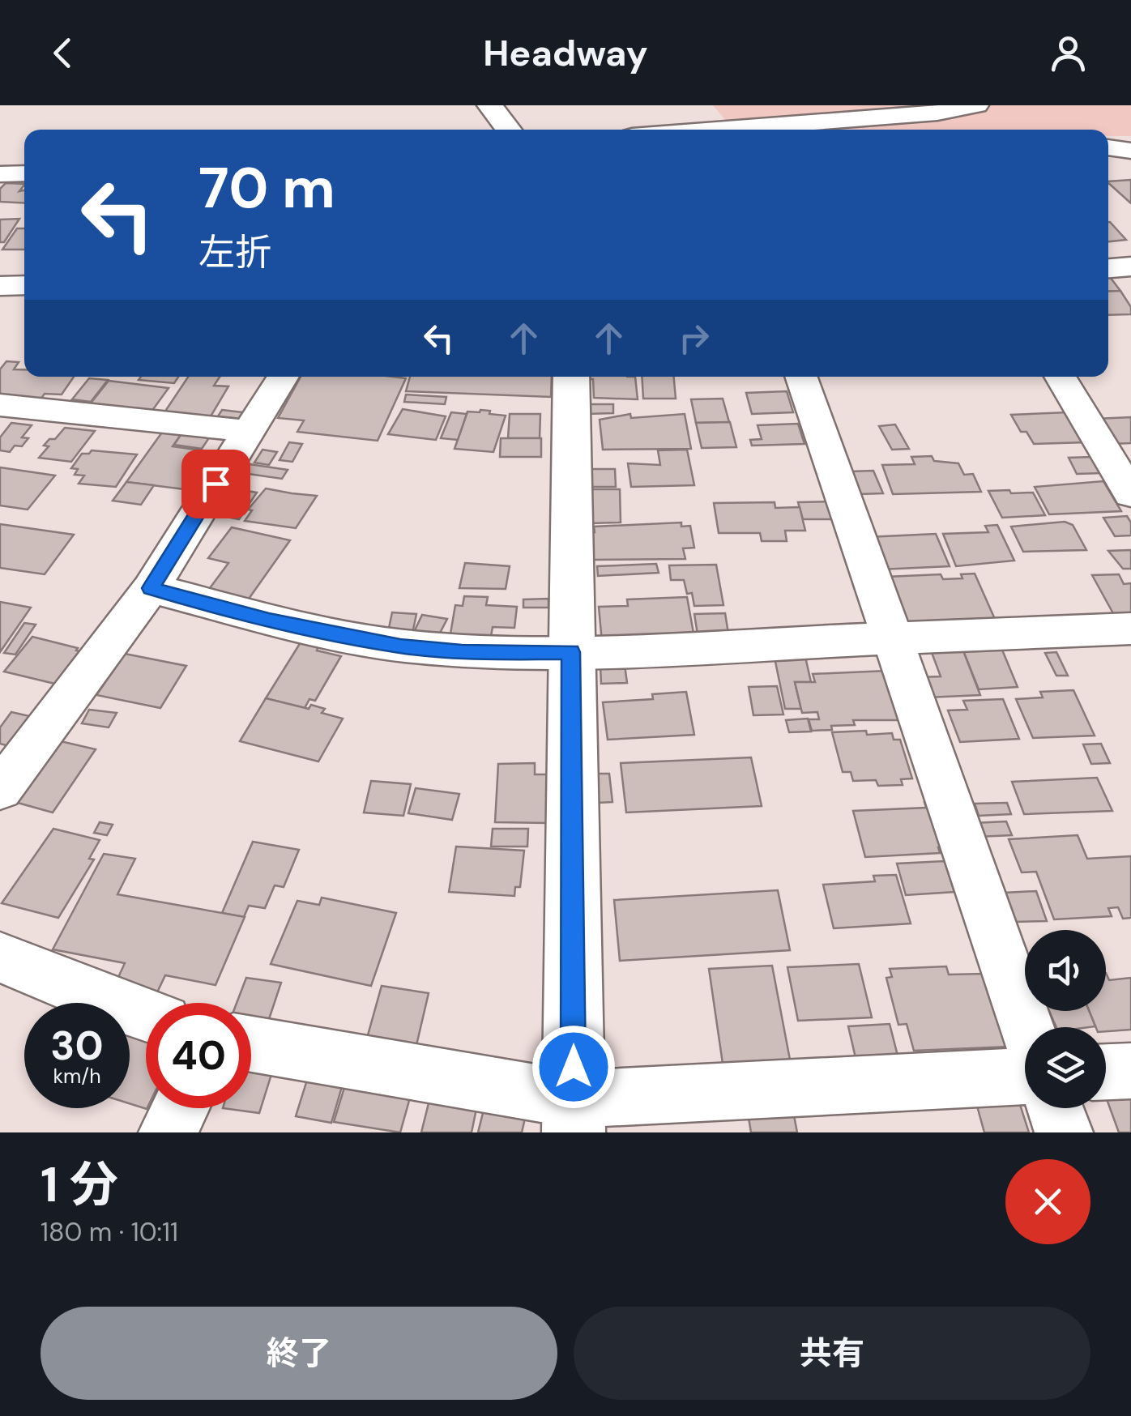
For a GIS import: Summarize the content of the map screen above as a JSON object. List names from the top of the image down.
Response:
{
  "page": {
    "header": "Headway",
    "turn": ["70 m", "左折"],
    "speed": "30 km/h",
    "limit": "40",
    "heading": ["1 分", "180 m · 10:11"],
    "buttons": ["終了", "共有"]
  }
}
